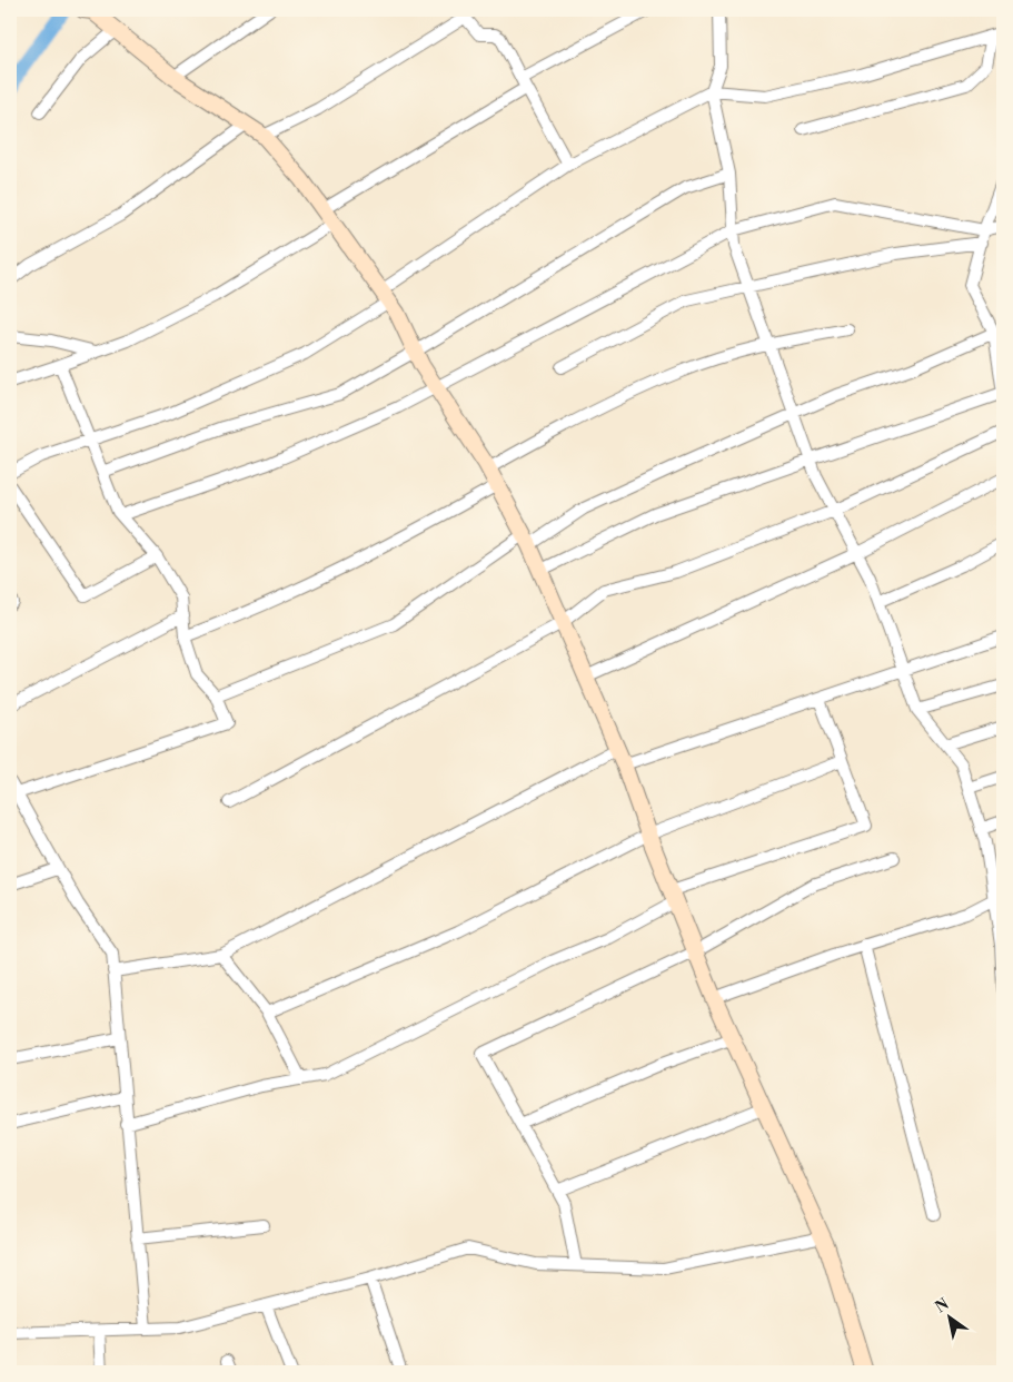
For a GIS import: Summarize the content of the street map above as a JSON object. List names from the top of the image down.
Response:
{
  "north": "top left"
}
